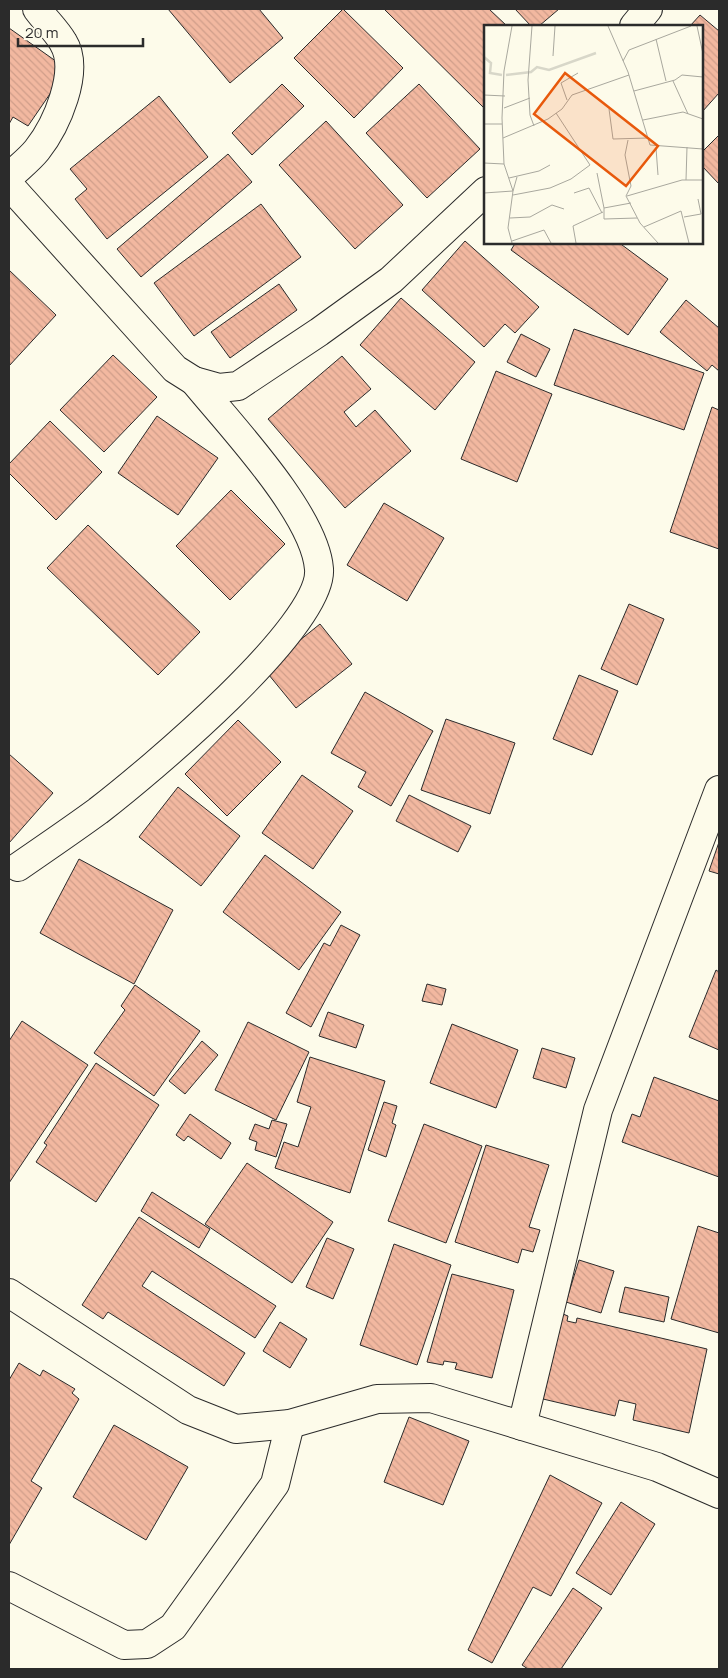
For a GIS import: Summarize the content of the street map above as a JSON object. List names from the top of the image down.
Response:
{
  "scale_bar": "20 m"
}
